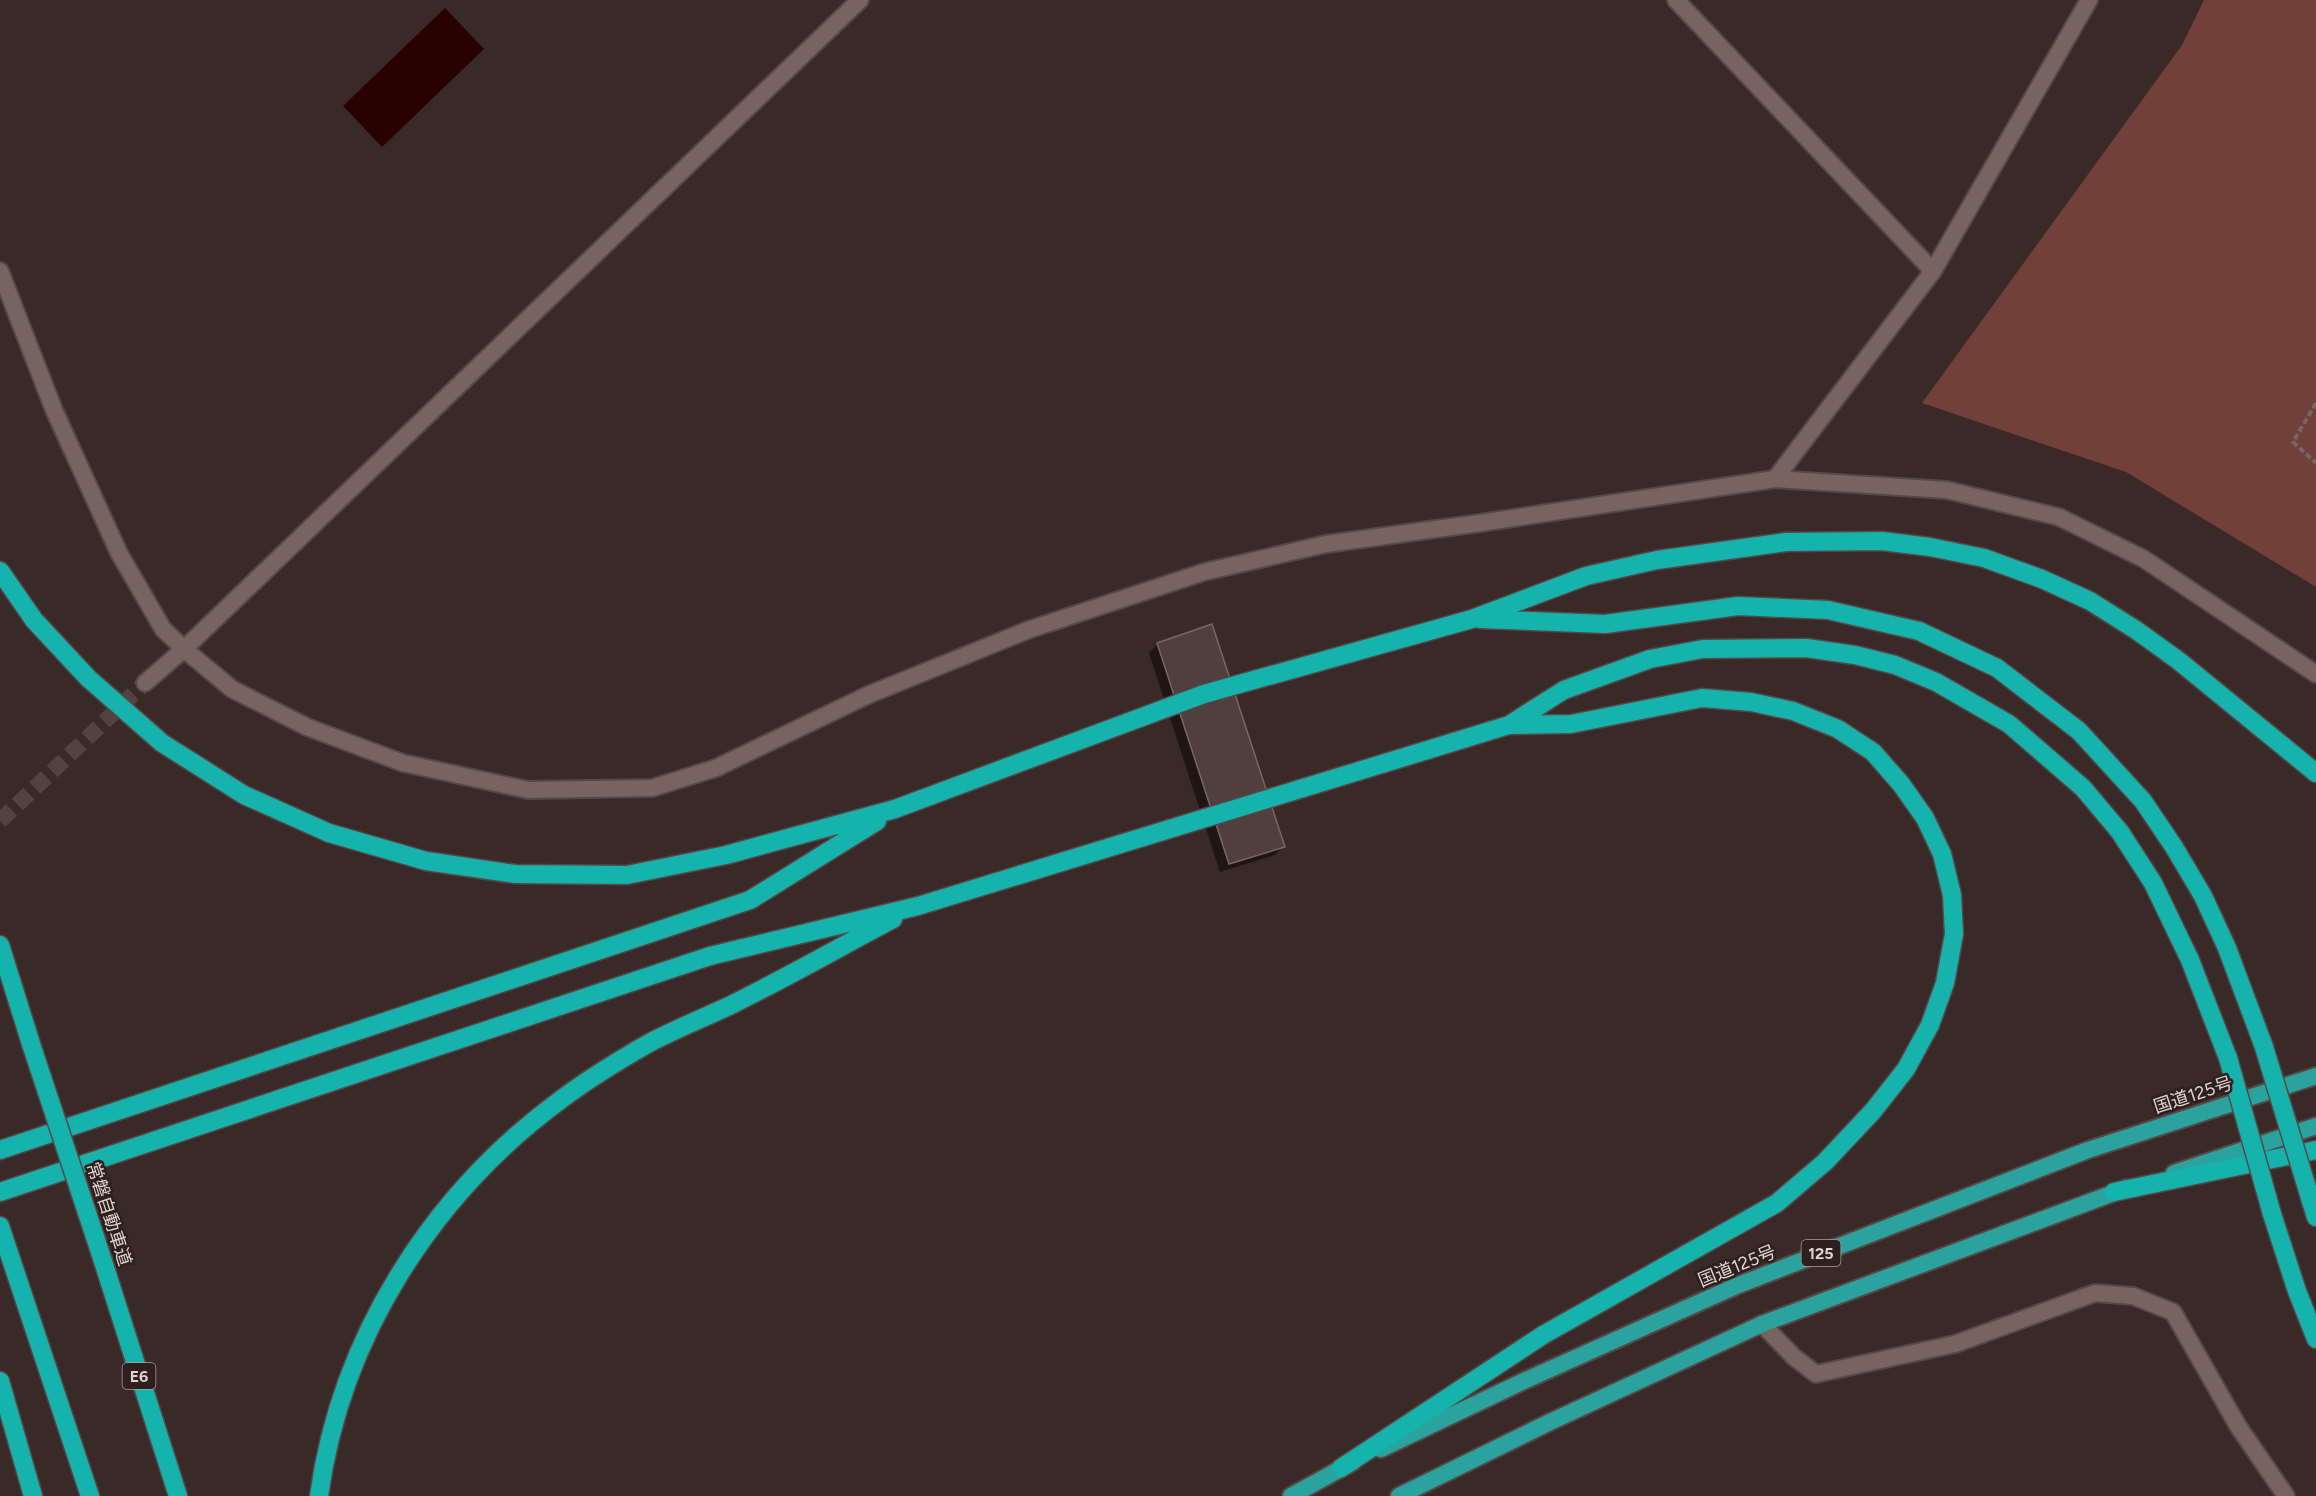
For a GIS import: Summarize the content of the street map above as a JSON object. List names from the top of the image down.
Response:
{
  "streets": {
    "highway": [
      "国道125号",
      "常磐自動車道",
      "125",
      "E6"
    ]
  }
}
